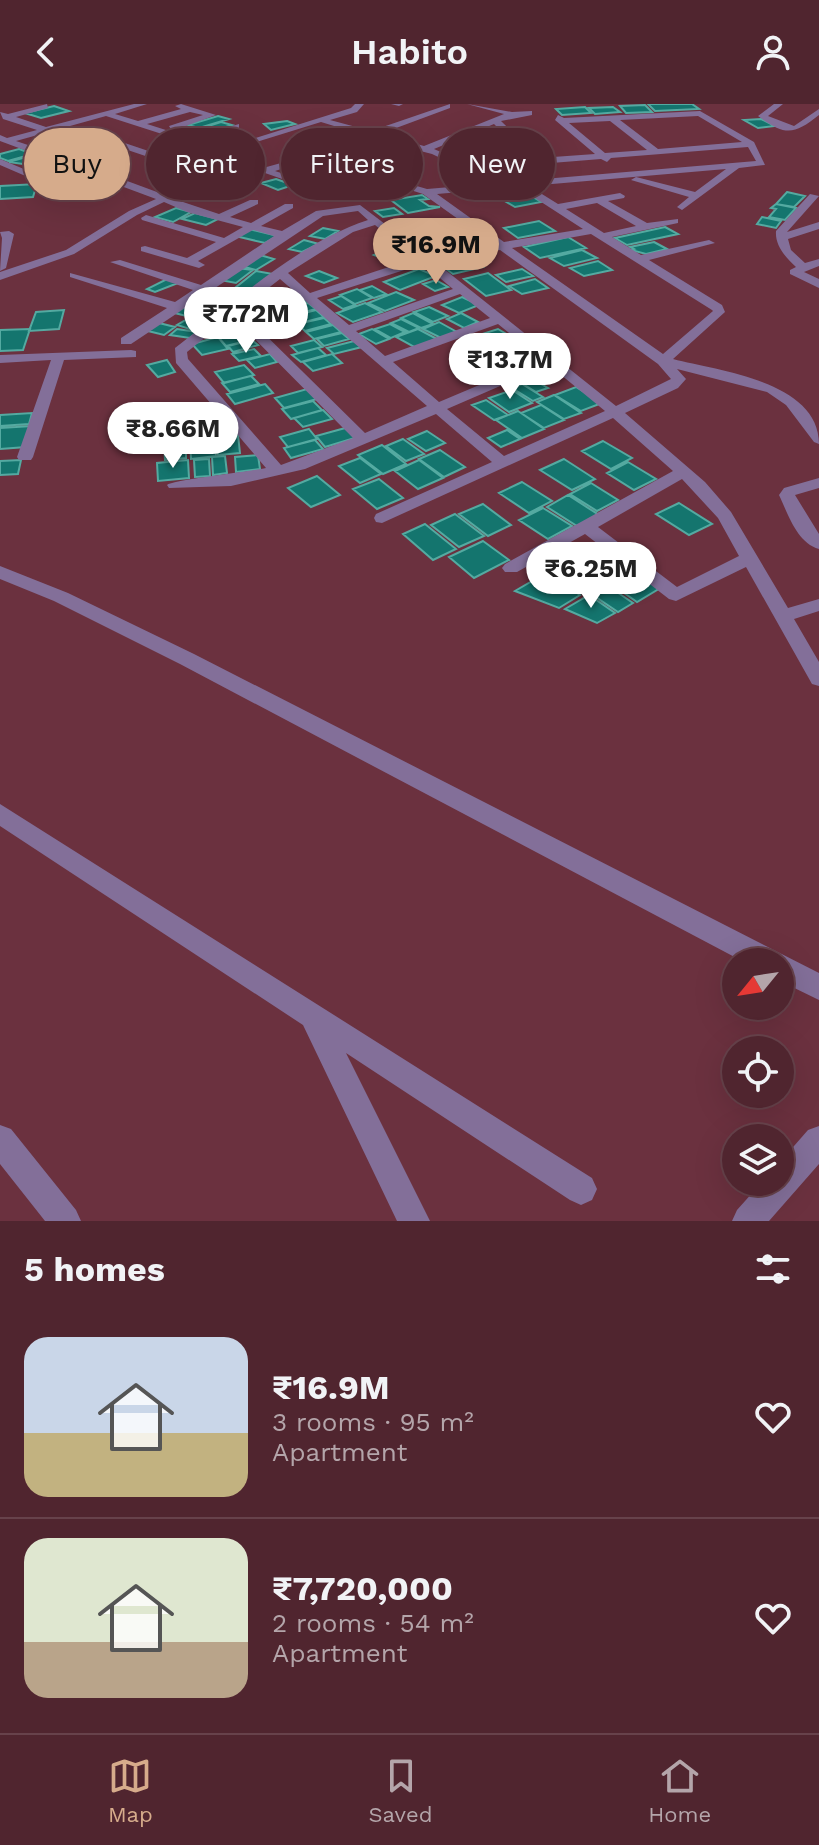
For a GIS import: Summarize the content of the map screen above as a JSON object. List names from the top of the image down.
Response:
{
  "north": "bottom left",
  "page": {
    "header": "Habito",
    "chip": [
      "Buy",
      "Rent",
      "Filters",
      "New"
    ],
    "price": [
      "₹16.9M",
      "₹7.72M",
      "₹13.7M",
      "₹8.66M",
      "₹6.25M"
    ],
    "heading": "5 homes",
    "list": [
      {
        "name": "₹16.9M",
        "note": "3 rooms · 95 m² · Apartment"
      },
      {
        "name": "₹7,720,000",
        "note": "2 rooms · 54 m² · Apartment"
      }
    ],
    "tabs": ["Map", "Saved", "Home"]
  }
}
